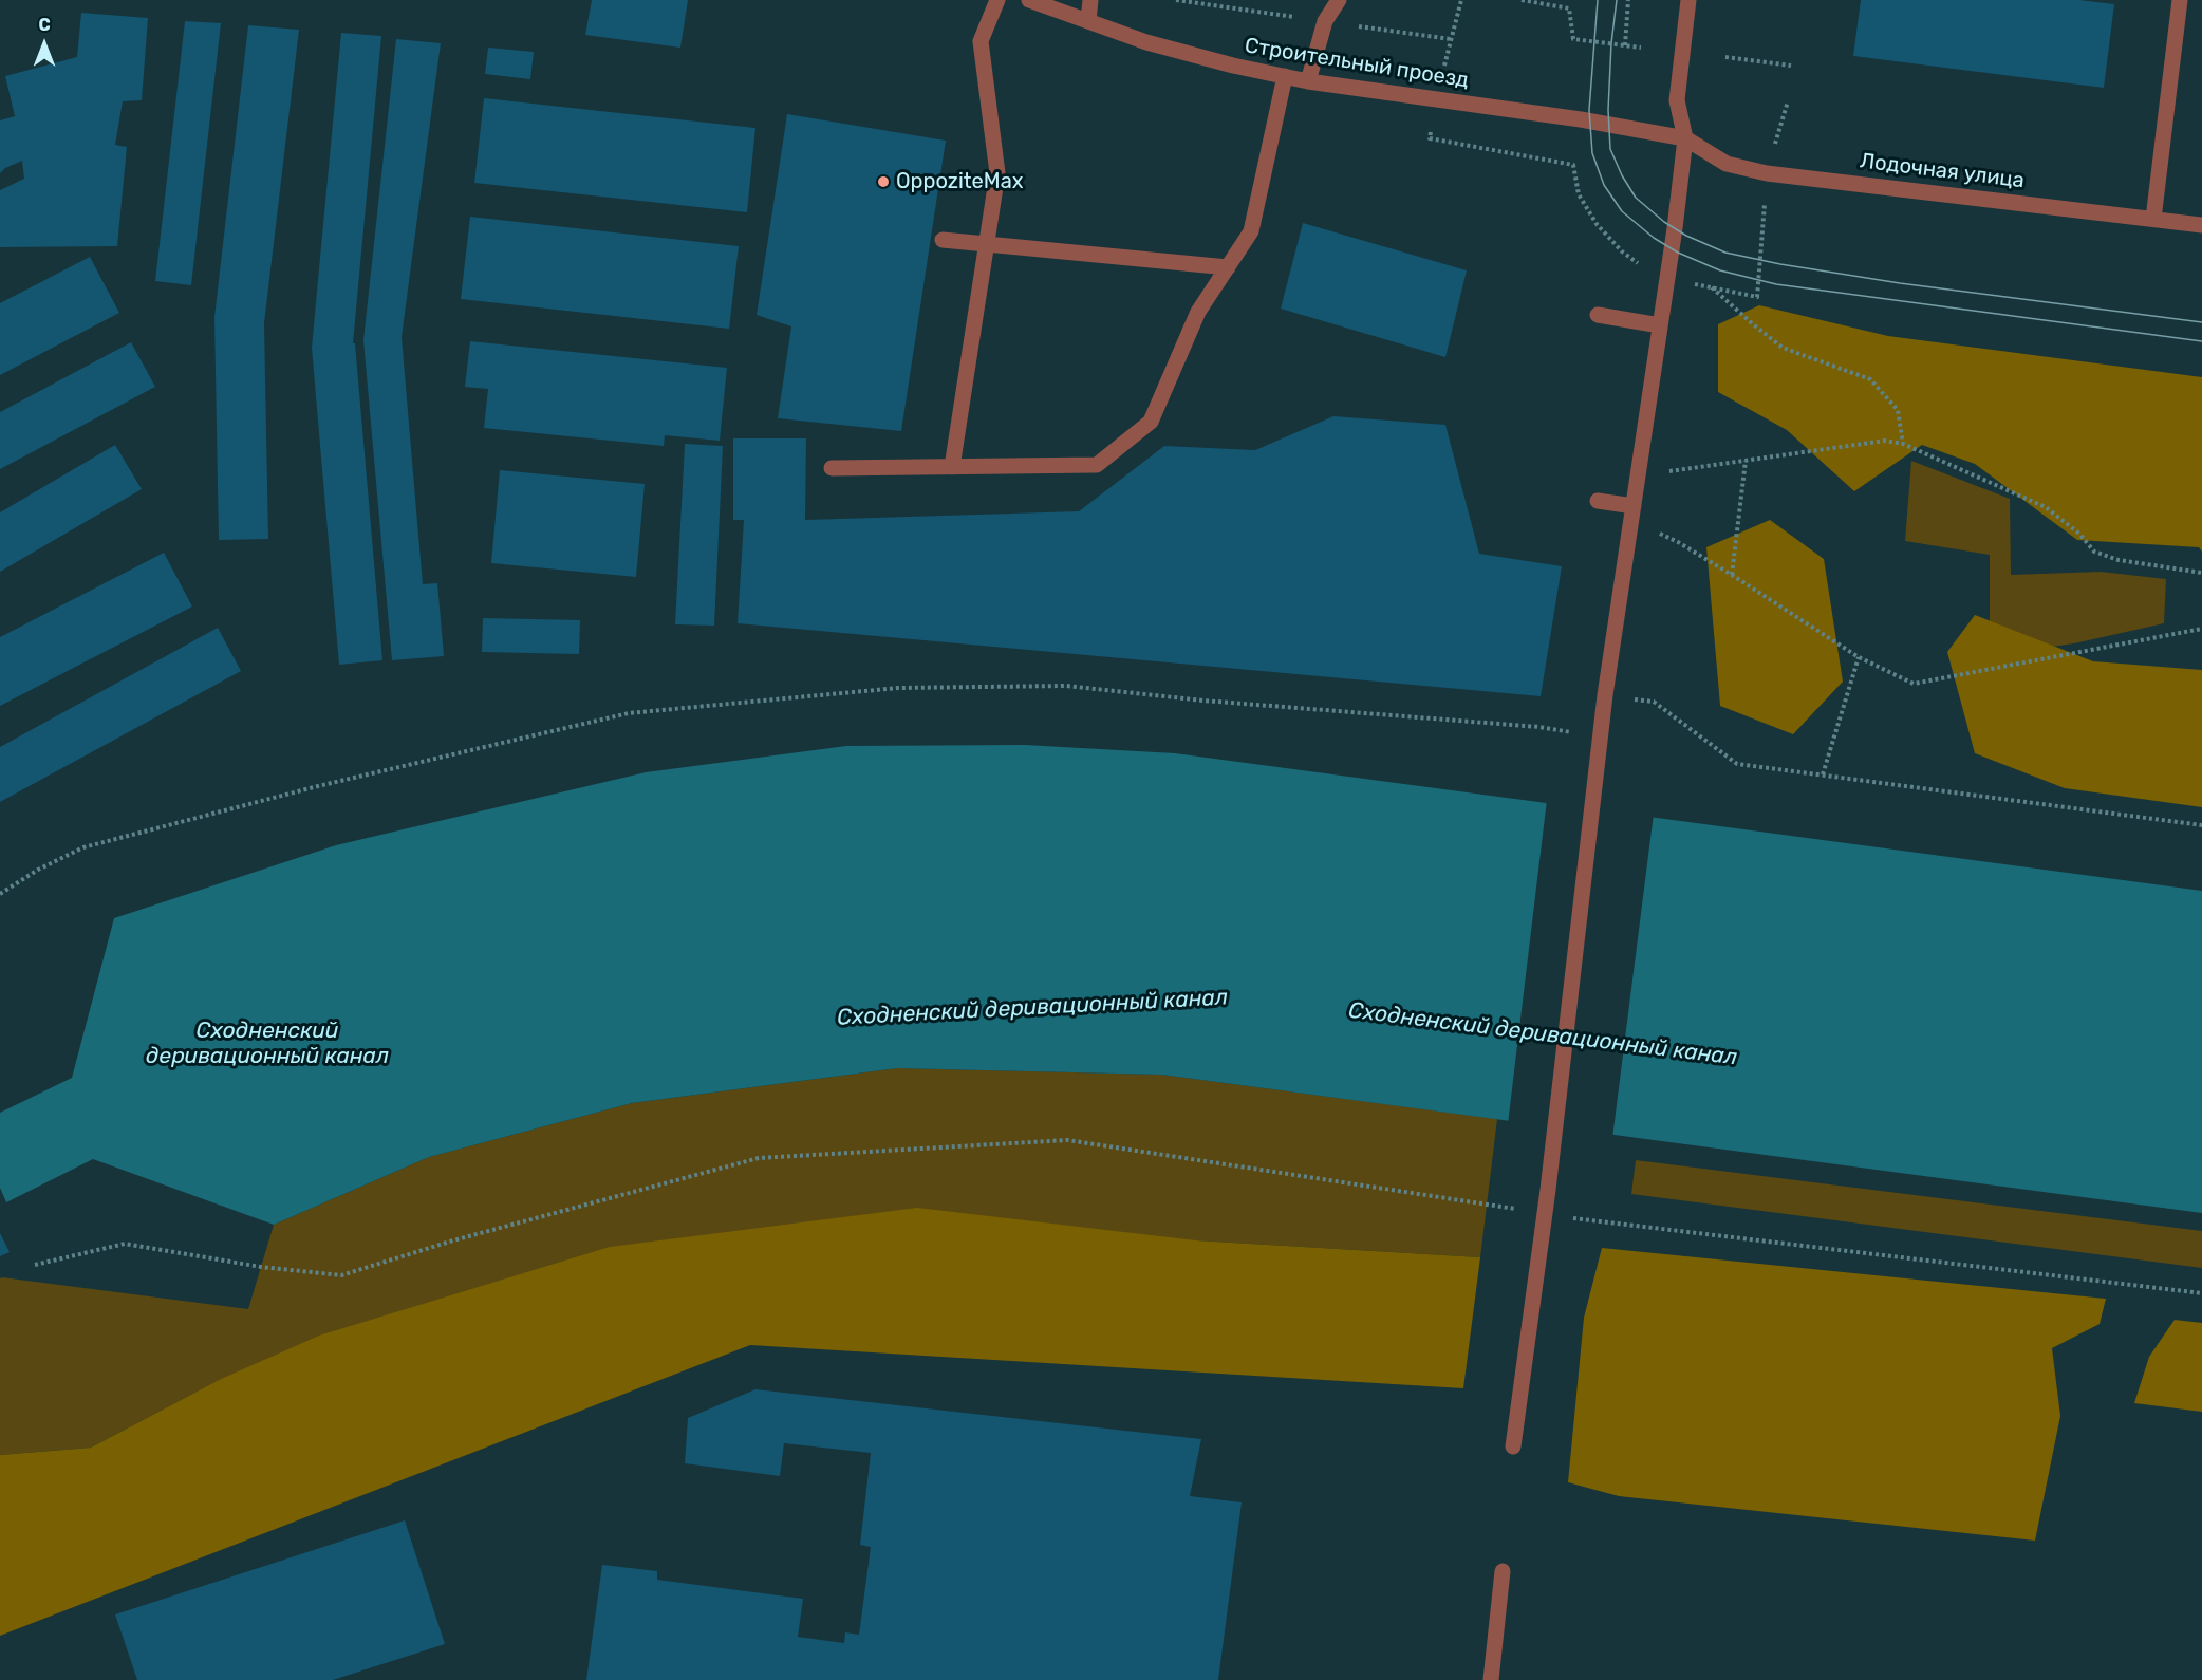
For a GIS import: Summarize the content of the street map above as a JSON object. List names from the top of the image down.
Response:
{
  "streets": {
    "street": ["Строительный проезд", "Лодочная улица"]
  },
  "crossings": [
    ["Строительный проезд", "Лодочная улица"]
  ],
  "water": ["Сходненский деривационный канал"],
  "places": ["OppoziteMax"],
  "north": "top"
}
